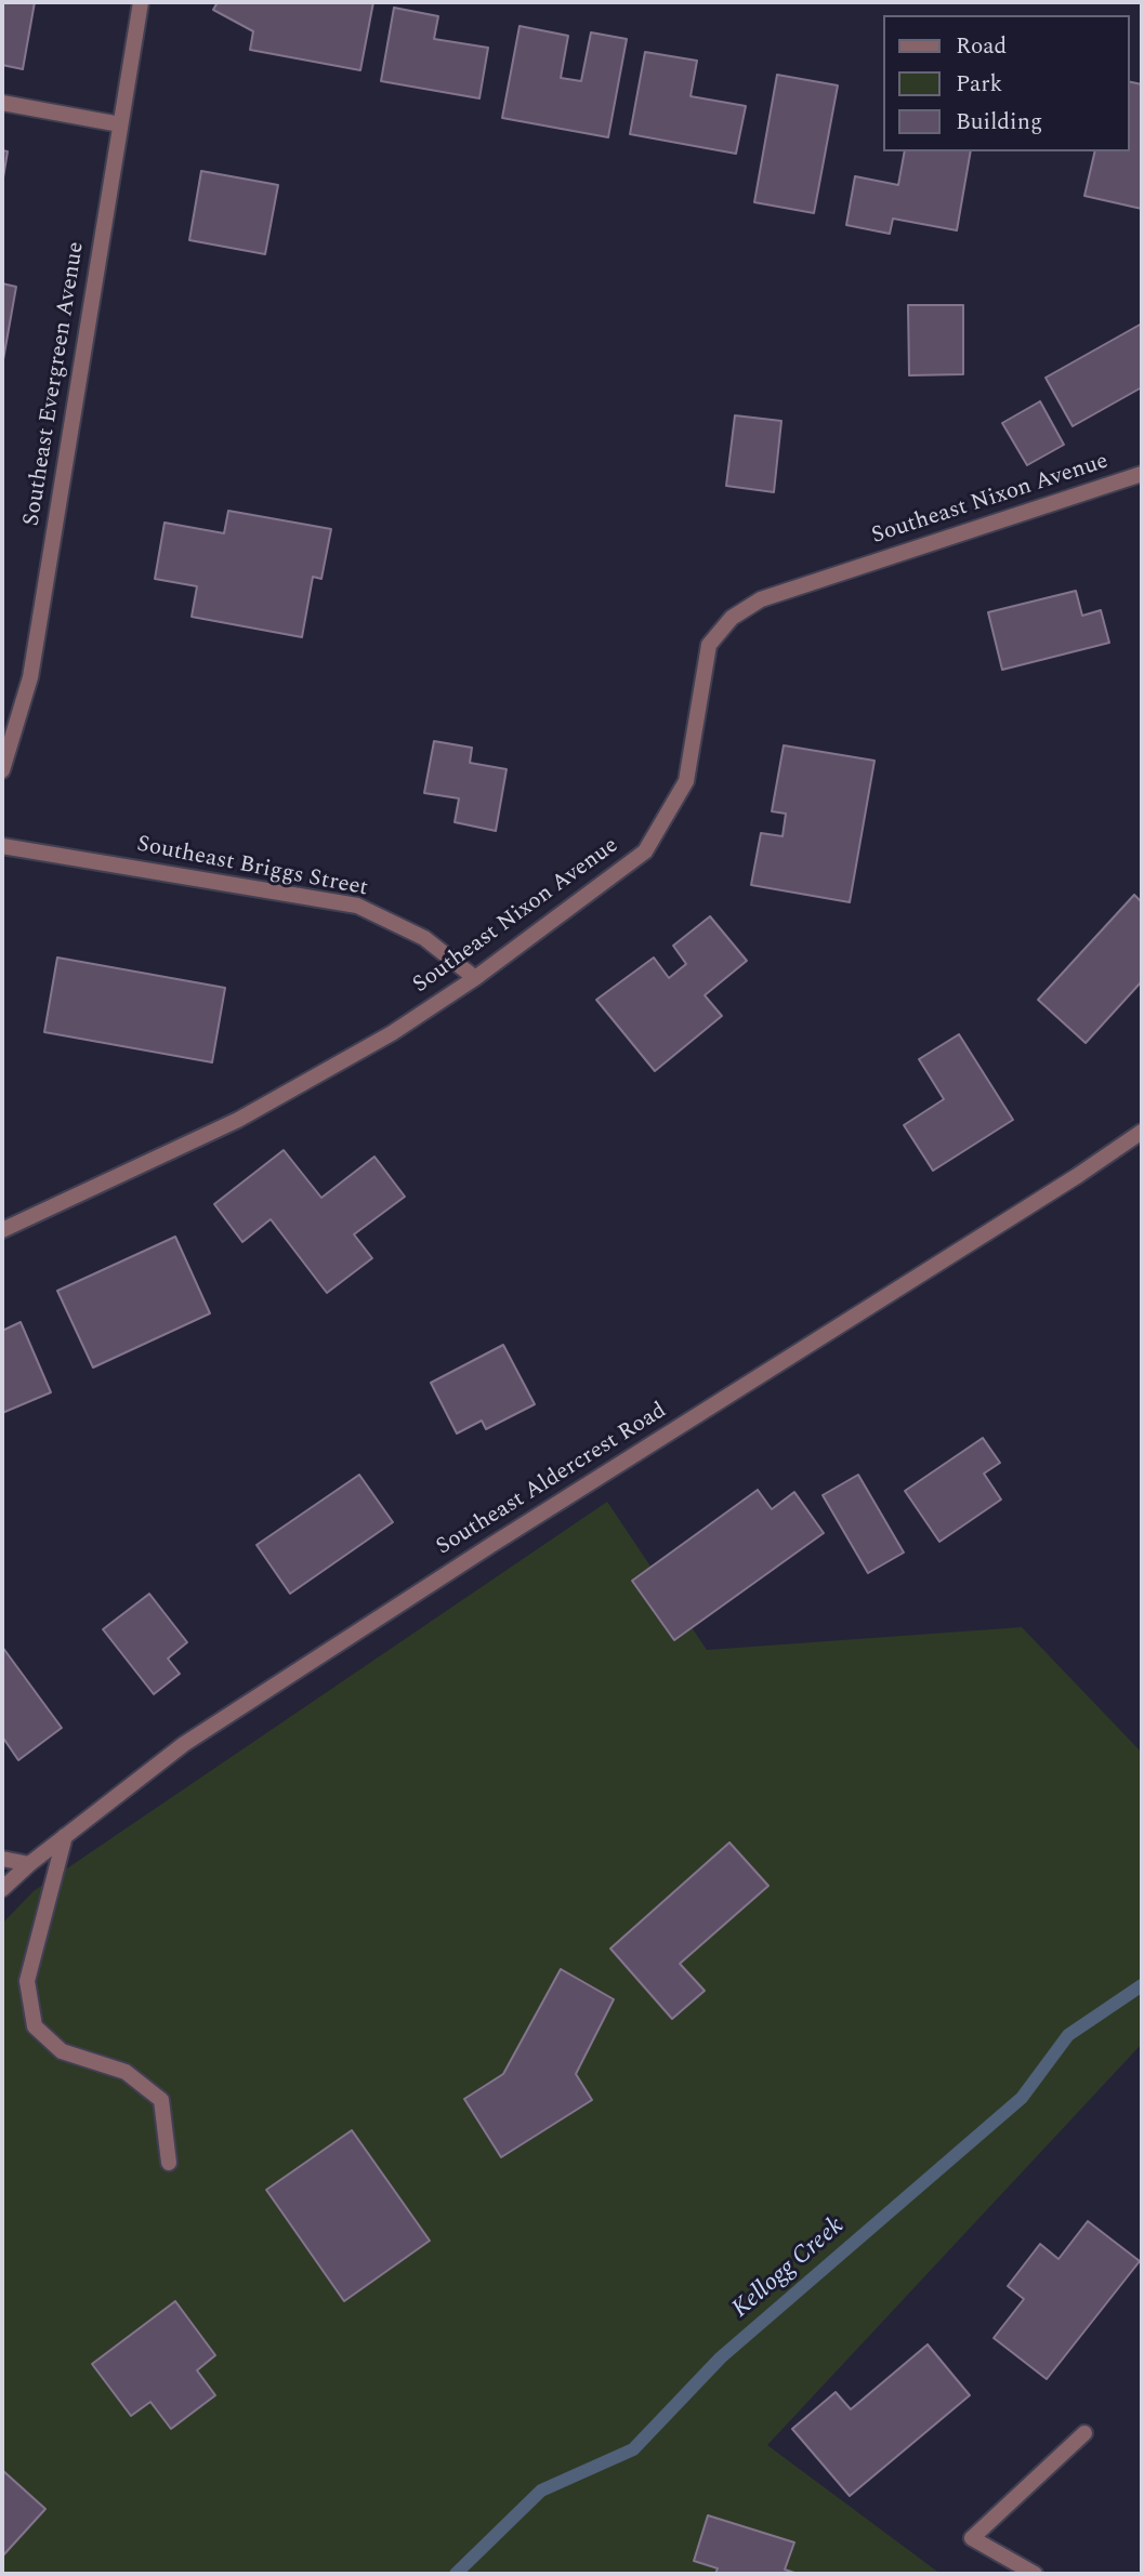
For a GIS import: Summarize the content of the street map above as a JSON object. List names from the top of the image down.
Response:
{
  "streets": {
    "street": [
      "Southeast Evergreen Avenue",
      "Southeast Nixon Avenue",
      "Southeast Briggs Street",
      "Southeast Aldercrest Road"
    ]
  },
  "crossings": [
    ["Southeast Nixon Avenue", "Southeast Briggs Street"]
  ],
  "water": ["Kellogg Creek"],
  "legend": ["Road", "Park", "Building"]
}
